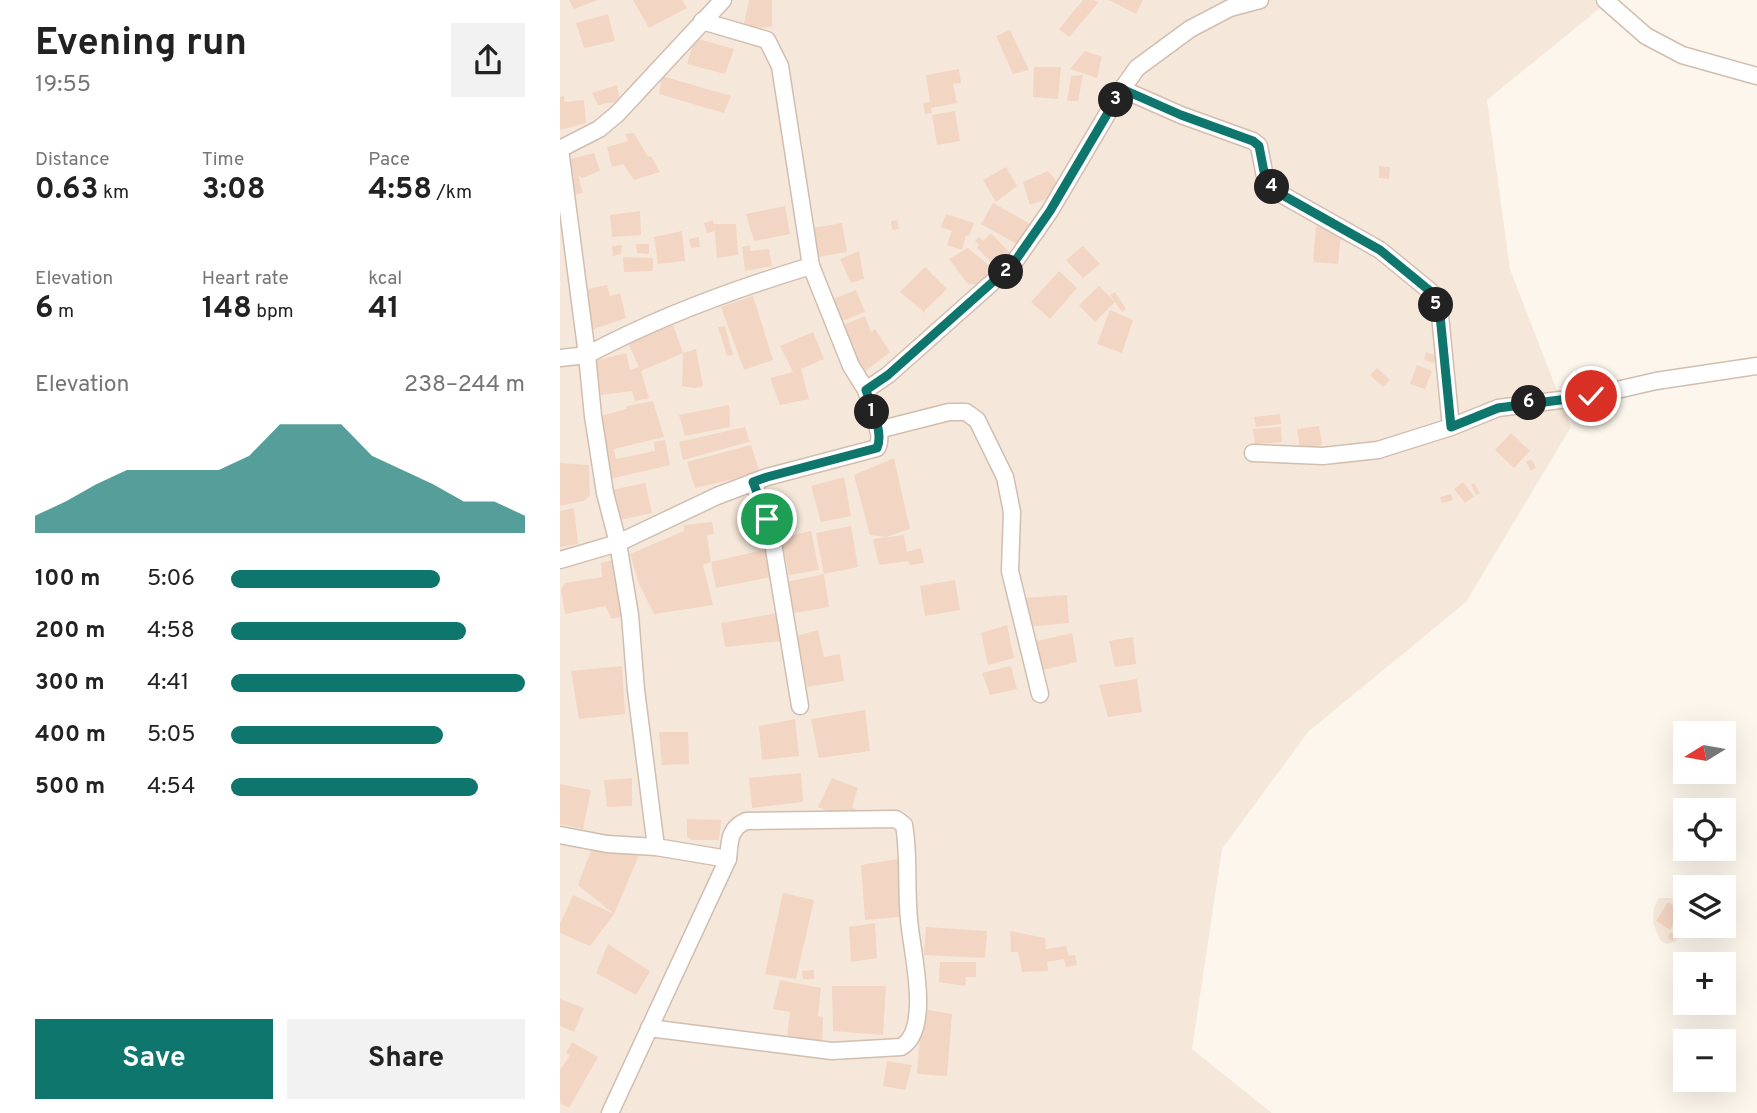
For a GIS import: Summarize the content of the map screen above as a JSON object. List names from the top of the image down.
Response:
{
  "north": "left",
  "page": {
    "heading": ["Evening run", "19:55"],
    "pins": [
      "3",
      "4",
      "2",
      "5",
      "6",
      "1"
    ],
    "stats": [
      ["Distance", "0.63 km"],
      ["Time", "3:08"],
      ["Pace", "4:58 /km"],
      ["Elevation", "6 m"],
      ["Heart rate", "148 bpm"],
      ["kcal", "41"]
    ],
    "chart": ["Elevation", "238–244 m"],
    "list": [
      {
        "name": "100 m",
        "note": "5:06"
      },
      {
        "name": "200 m",
        "note": "4:58"
      },
      {
        "name": "300 m",
        "note": "4:41"
      },
      {
        "name": "400 m",
        "note": "5:05"
      },
      {
        "name": "500 m",
        "note": "4:54"
      }
    ],
    "map_buttons": ["+", "−"],
    "buttons": ["Save", "Share"]
  }
}
